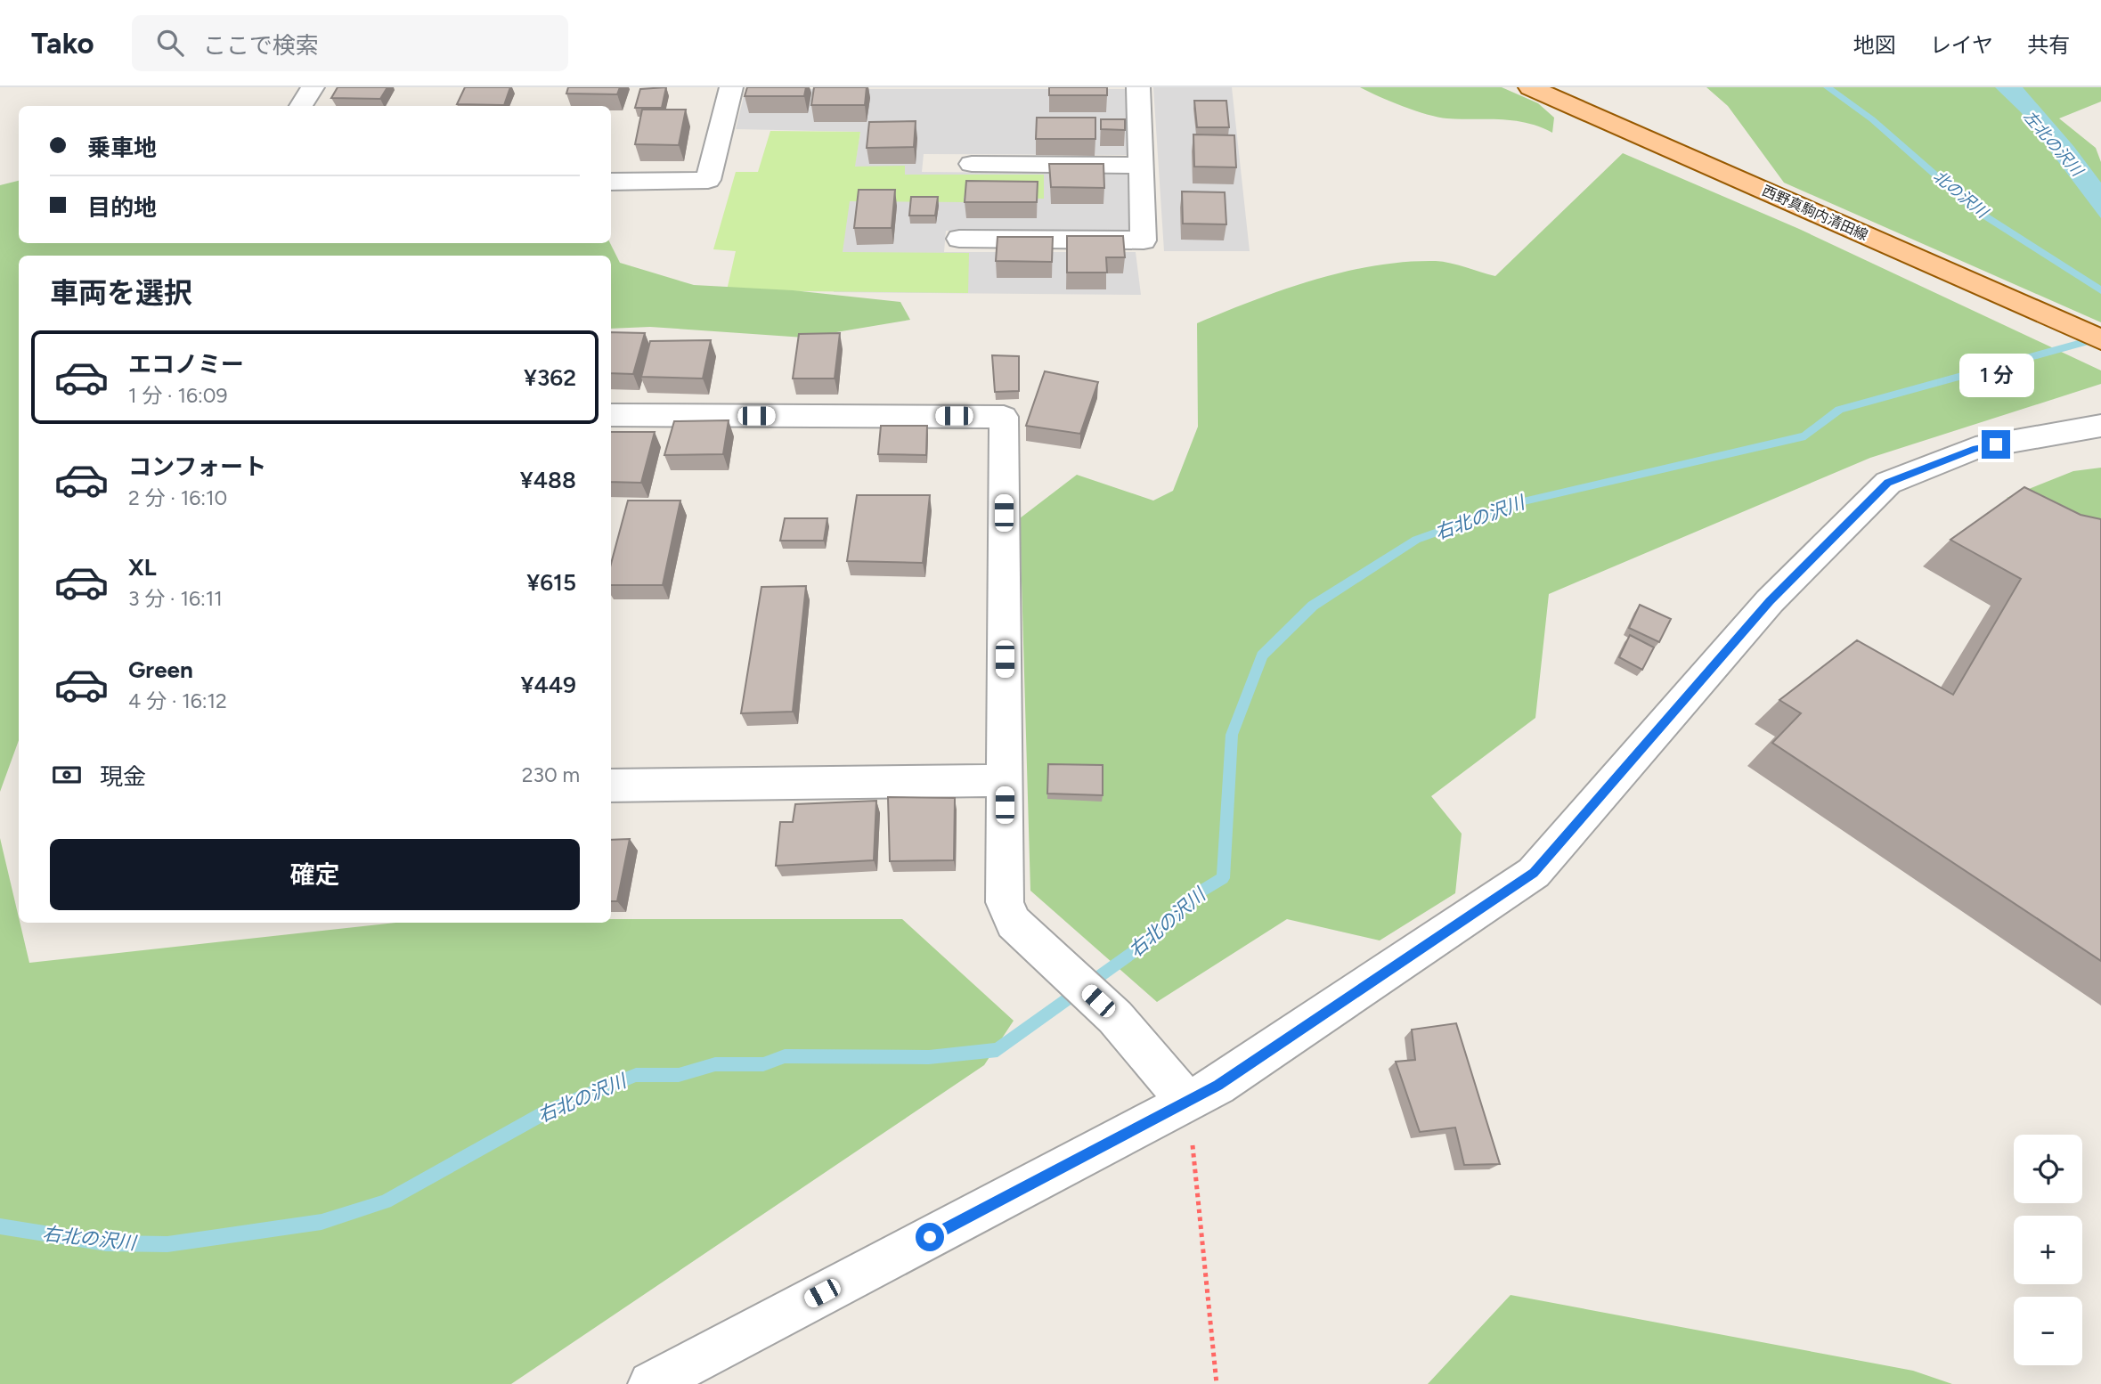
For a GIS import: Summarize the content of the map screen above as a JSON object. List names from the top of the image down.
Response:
{
  "streets": {
    "main road": ["西野真駒内清田線"]
  },
  "water": ["左北の沢川", "北の沢川", "右北の沢川"],
  "page": {
    "header": "Tako",
    "search": "ここで検索",
    "nav": ["地図", "レイヤ", "共有"],
    "banner": ["乗車地", "目的地"],
    "heading": "車両を選択",
    "list": [
      {
        "name": "エコノミー",
        "note": "1 分 · 16:09",
        "value": "¥362"
      },
      {
        "name": "コンフォート",
        "note": "2 分 · 16:10",
        "value": "¥488"
      },
      {
        "name": "XL",
        "note": "3 分 · 16:11",
        "value": "¥615"
      },
      {
        "name": "Green",
        "note": "4 分 · 16:12",
        "value": "¥449"
      }
    ],
    "bubble": "1 分",
    "pay": ["現金", "230 m"],
    "buttons": "確定",
    "map_buttons": ["+", "−"]
  }
}
